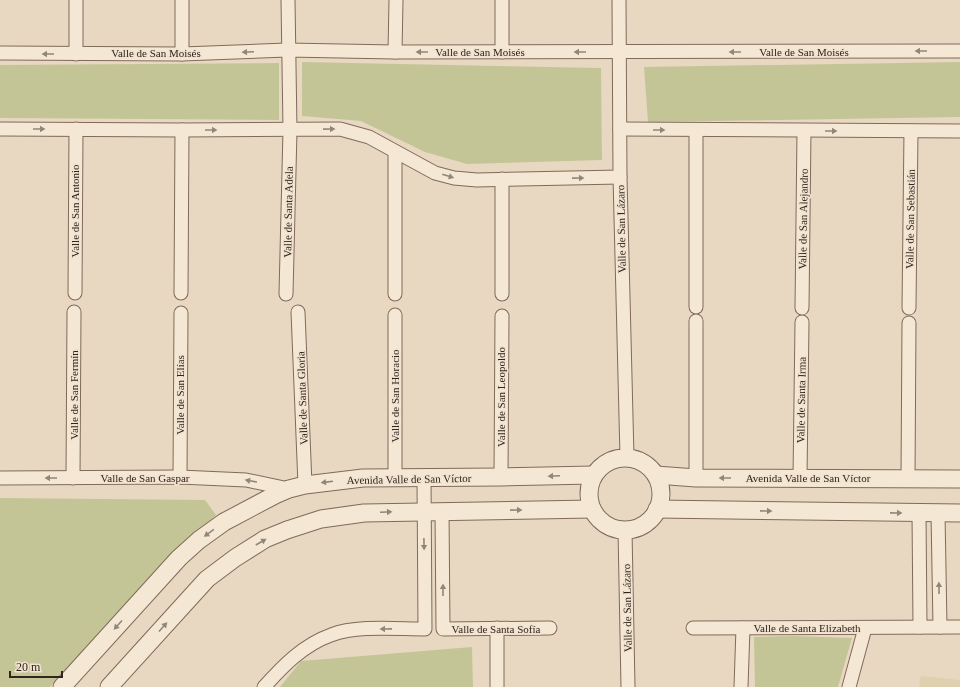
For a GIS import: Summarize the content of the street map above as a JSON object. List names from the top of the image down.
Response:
{
  "streets": {
    "street": [
      "Valle de San Moisés",
      "Valle de San Antonio",
      "Valle de Santa Adela",
      "Valle de San Alejandro",
      "Valle de San Sebastián",
      "Valle de San Lázaro",
      "Valle de San Fermín",
      "Valle de San Elías",
      "Valle de San Horacio",
      "Valle de San Leopoldo",
      "Valle de Santa Gloria",
      "Valle de Santa Irma",
      "Valle de San Gaspar",
      "Avenida Valle de San Víctor",
      "Valle de Santa Elizabeth",
      "Valle de Santa Sofía"
    ]
  },
  "crossings": [
    ["Valle de San Moisés", "Valle de Santa Adela"],
    ["Valle de San Moisés", "Valle de San Lázaro"],
    ["Valle de San Lázaro", "Avenida Valle de San Víctor"],
    ["Valle de San Fermín", "Valle de San Gaspar"],
    ["Valle de San Elías", "Valle de San Gaspar"],
    ["Valle de San Horacio", "Avenida Valle de San Víctor"],
    ["Valle de San Leopoldo", "Avenida Valle de San Víctor"],
    ["Valle de Santa Gloria", "Valle de San Gaspar"],
    ["Valle de Santa Gloria", "Avenida Valle de San Víctor"],
    ["Valle de Santa Irma", "Avenida Valle de San Víctor"],
    ["Valle de San Gaspar", "Avenida Valle de San Víctor"]
  ],
  "one_way": ["Valle de San Gaspar"],
  "scale_bar": "20 m"
}
